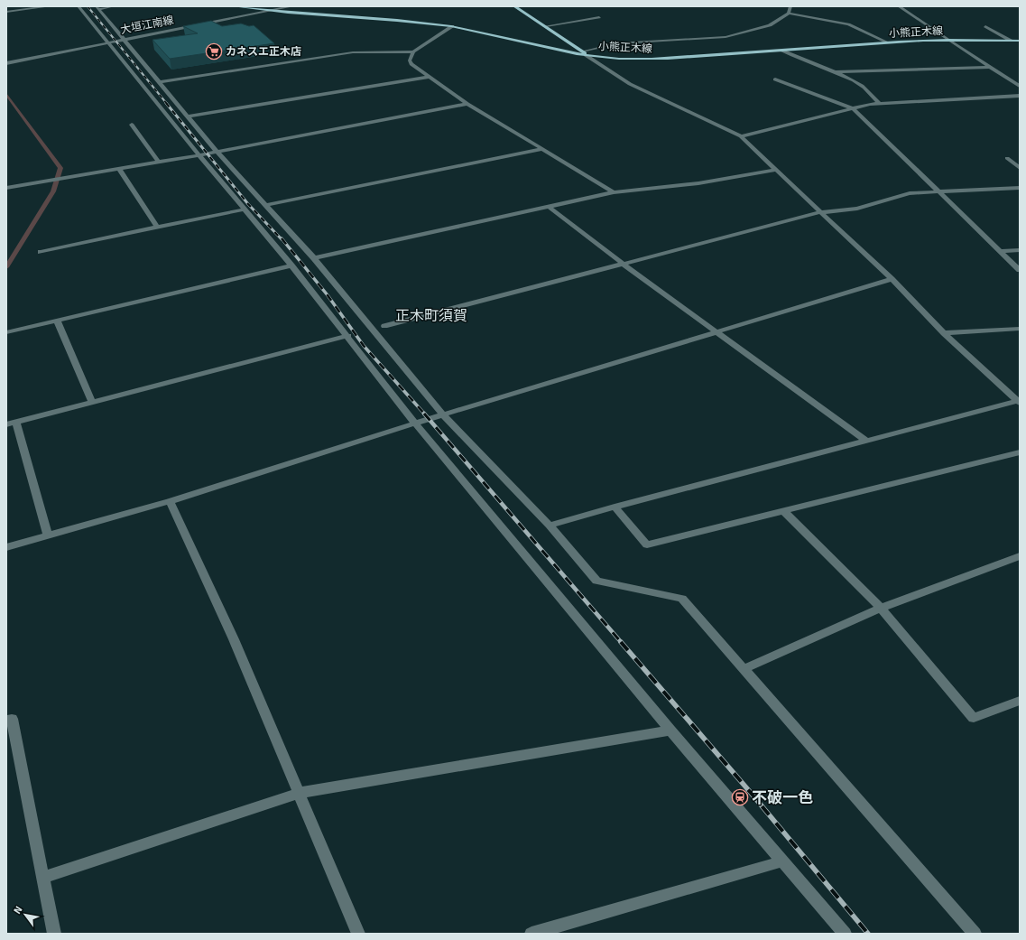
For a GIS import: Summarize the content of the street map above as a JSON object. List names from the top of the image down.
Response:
{
  "streets": {
    "main road": ["小熊正木線"],
    "street": ["大垣江南線"]
  },
  "crossings": [
    ["大垣江南線", "小熊正木線"]
  ],
  "districts": ["正木町須賀"],
  "places": {
    "supermarket": ["カネスエ正木店"],
    "station": ["不破一色"]
  },
  "north": "top left"
}
